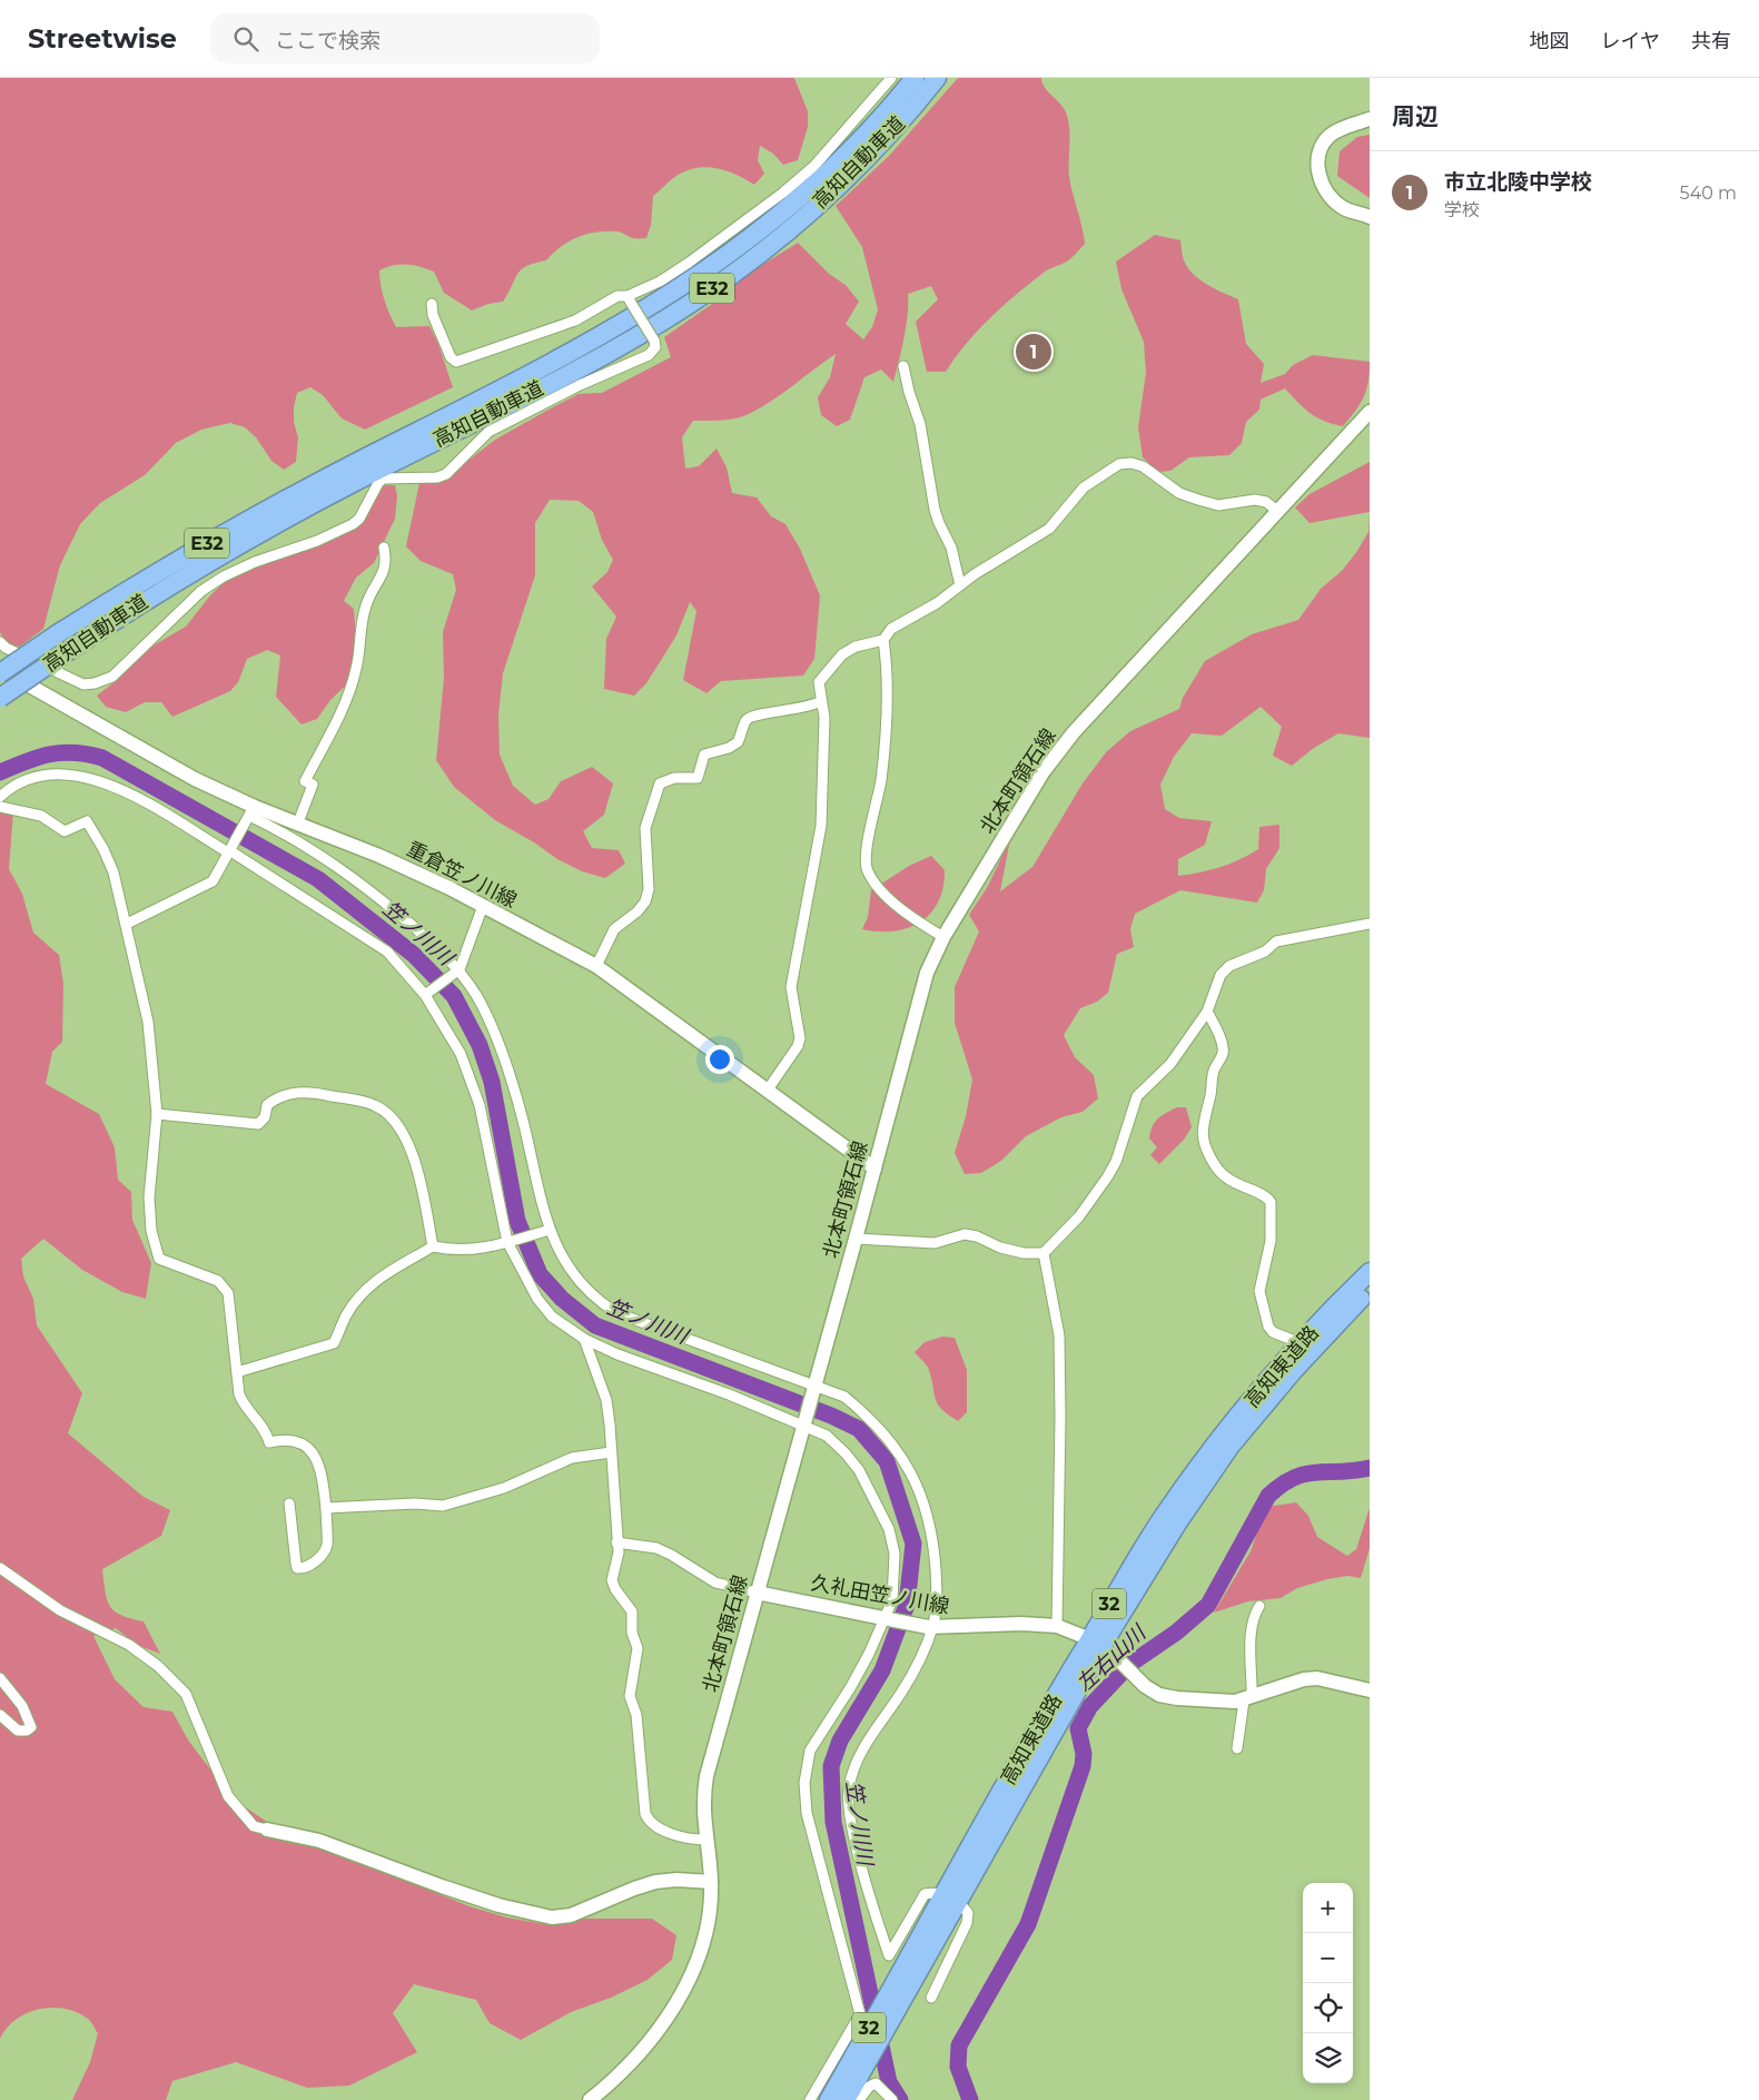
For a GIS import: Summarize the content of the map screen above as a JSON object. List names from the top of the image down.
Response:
{
  "streets": {
    "highway": [
      "高知自動車道",
      "E32",
      "高知東道路",
      "32"
    ],
    "main road": ["北本町領石線", "重倉笠ノ川線", "久礼田笠ノ川線"]
  },
  "crossings": [
    ["北本町領石線", "重倉笠ノ川線"],
    ["北本町領石線", "久礼田笠ノ川線"],
    ["高知東道路", "久礼田笠ノ川線"]
  ],
  "water": ["笠ノ川川", "左右山川"],
  "page": {
    "header": "Streetwise",
    "search": "ここで検索",
    "nav": ["地図", "レイヤ", "共有"],
    "heading": "周辺",
    "list": [
      {
        "mark": "1",
        "name": "市立北陵中学校",
        "note": "学校",
        "value": "540 m"
      }
    ],
    "pins": "1",
    "map_buttons": ["+", "−"]
  }
}
